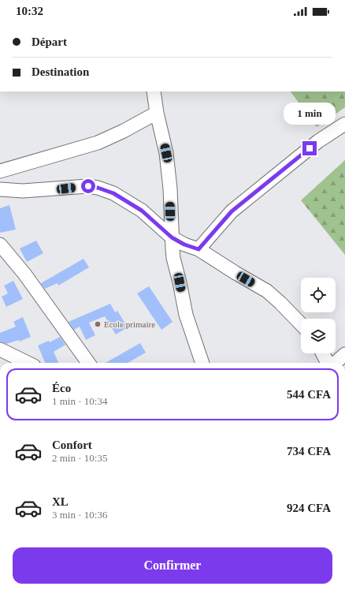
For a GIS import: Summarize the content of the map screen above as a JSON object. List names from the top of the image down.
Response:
{
  "places": ["Ecole primaire"],
  "page": {
    "status": "10:32",
    "banner": ["Départ", "Destination"],
    "bubble": "1 min",
    "list": [
      {
        "name": "Éco",
        "note": "1 min · 10:34",
        "value": "544 CFA"
      },
      {
        "name": "Confort",
        "note": "2 min · 10:35",
        "value": "734 CFA"
      },
      {
        "name": "XL",
        "note": "3 min · 10:36",
        "value": "924 CFA"
      }
    ],
    "buttons": "Confirmer"
  }
}
